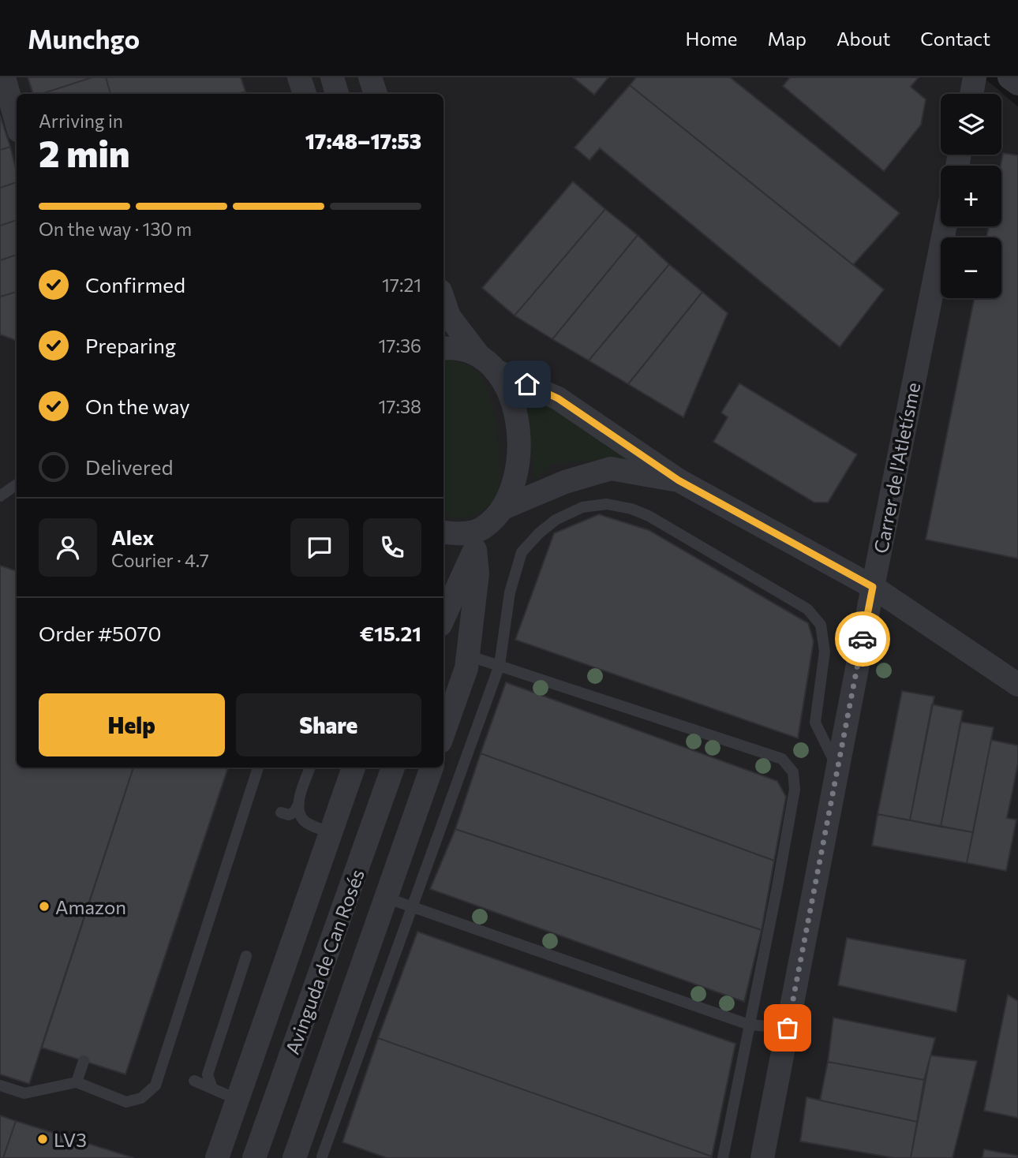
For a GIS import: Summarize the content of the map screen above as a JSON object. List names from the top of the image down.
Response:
{
  "streets": {
    "street": ["Carrer de l'Atletísme", "Avinguda de Can Rosés"]
  },
  "places": ["Amazon", "LV3"],
  "page": {
    "header": "Munchgo",
    "nav": [
      "Home",
      "Map",
      "About",
      "Contact"
    ],
    "map_buttons": ["+", "−"],
    "heading": ["2 min", "Arriving in", "17:48–17:53"],
    "panel": [
      "Alex",
      "Courier · 4.7",
      "Order #5070",
      "€15.21"
    ],
    "bar": "On the way · 130 m",
    "list": [
      ["Confirmed", "17:21"],
      ["Preparing", "17:36"],
      ["On the way", "17:38"],
      "Delivered"
    ],
    "buttons": ["Help", "Share"]
  }
}
